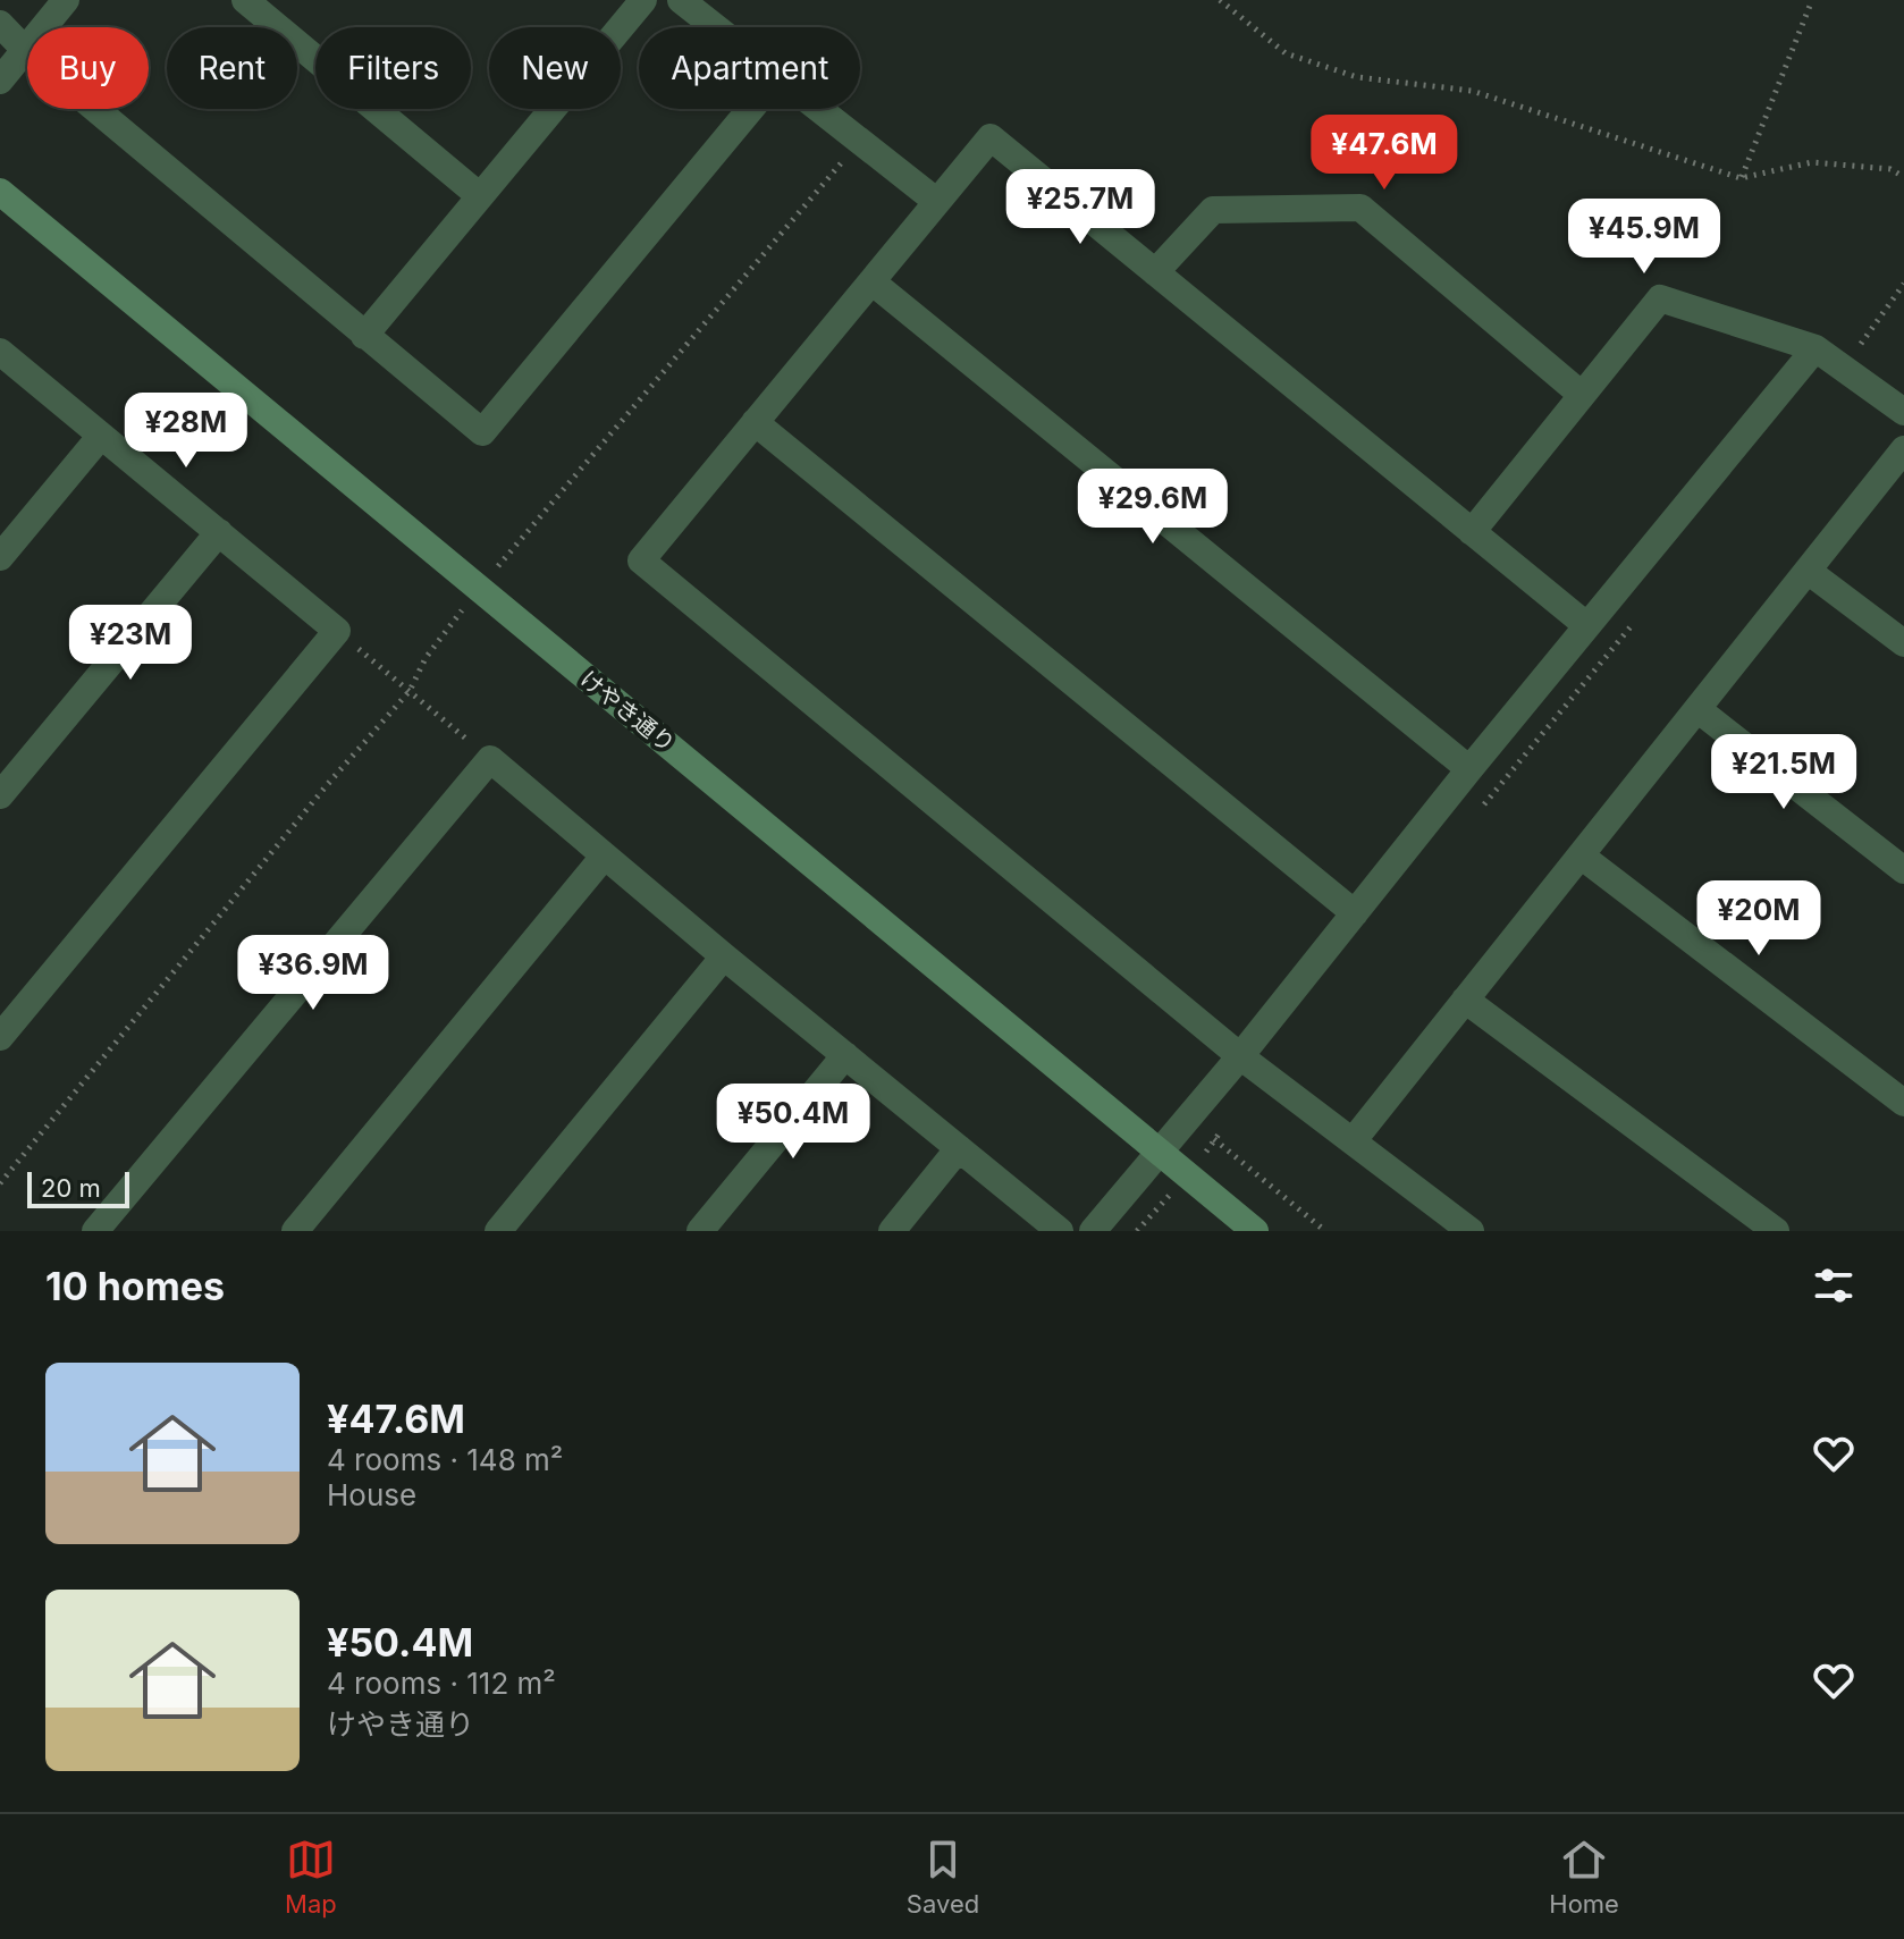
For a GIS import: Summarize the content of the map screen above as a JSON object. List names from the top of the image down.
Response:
{
  "streets": {
    "street": ["けやき通り"]
  },
  "scale_bar": "20 m",
  "page": {
    "chip": [
      "Buy",
      "Rent",
      "Filters",
      "New",
      "Apartment"
    ],
    "price": [
      "¥47.6M",
      "¥25.7M",
      "¥45.9M",
      "¥28M",
      "¥29.6M",
      "¥23M",
      "¥21.5M",
      "¥20M",
      "¥36.9M",
      "¥50.4M"
    ],
    "scale": "20 m",
    "heading": "10 homes",
    "list": [
      {
        "name": "¥47.6M",
        "note": "4 rooms · 148 m² · House"
      },
      {
        "name": "¥50.4M",
        "note": "4 rooms · 112 m² · けやき通り"
      }
    ],
    "tabs": ["Map", "Saved", "Home"]
  }
}
